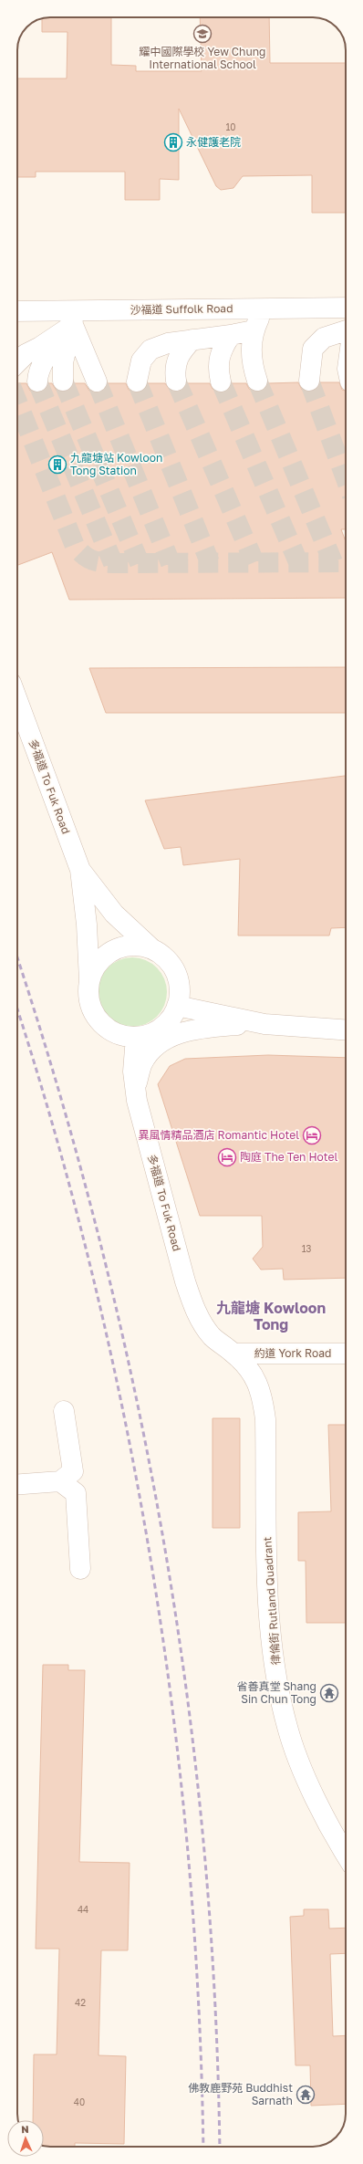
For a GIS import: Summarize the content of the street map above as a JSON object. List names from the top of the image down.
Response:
{
  "streets": {
    "street": [
      "沙福道 Suffolk Road",
      "多福道 To Fuk Road",
      "約道 York Road",
      "律倫街 Rutland Quadrant"
    ]
  },
  "crossings": [
    ["多福道 To Fuk Road", "約道 York Road"],
    ["多福道 To Fuk Road", "律倫街 Rutland Quadrant"],
    ["約道 York Road", "律倫街 Rutland Quadrant"]
  ],
  "districts": ["九龍塘 Kowloon Tong"],
  "places": {
    "school or university": ["耀中國際學校 Yew Chung International School"],
    "building": ["永健護老院", "九龍塘站 Kowloon Tong Station"],
    "hotel": ["異風情精品酒店 Romantic Hotel", "陶庭 The Ten Hotel"],
    "temple": ["省善真堂 Shang Sin Chun Tong", "佛教鹿野苑 Buddhist Sarnath"]
  },
  "house_numbers": [
    "10",
    "13",
    "44",
    "42",
    "40"
  ],
  "north": "top"
}
